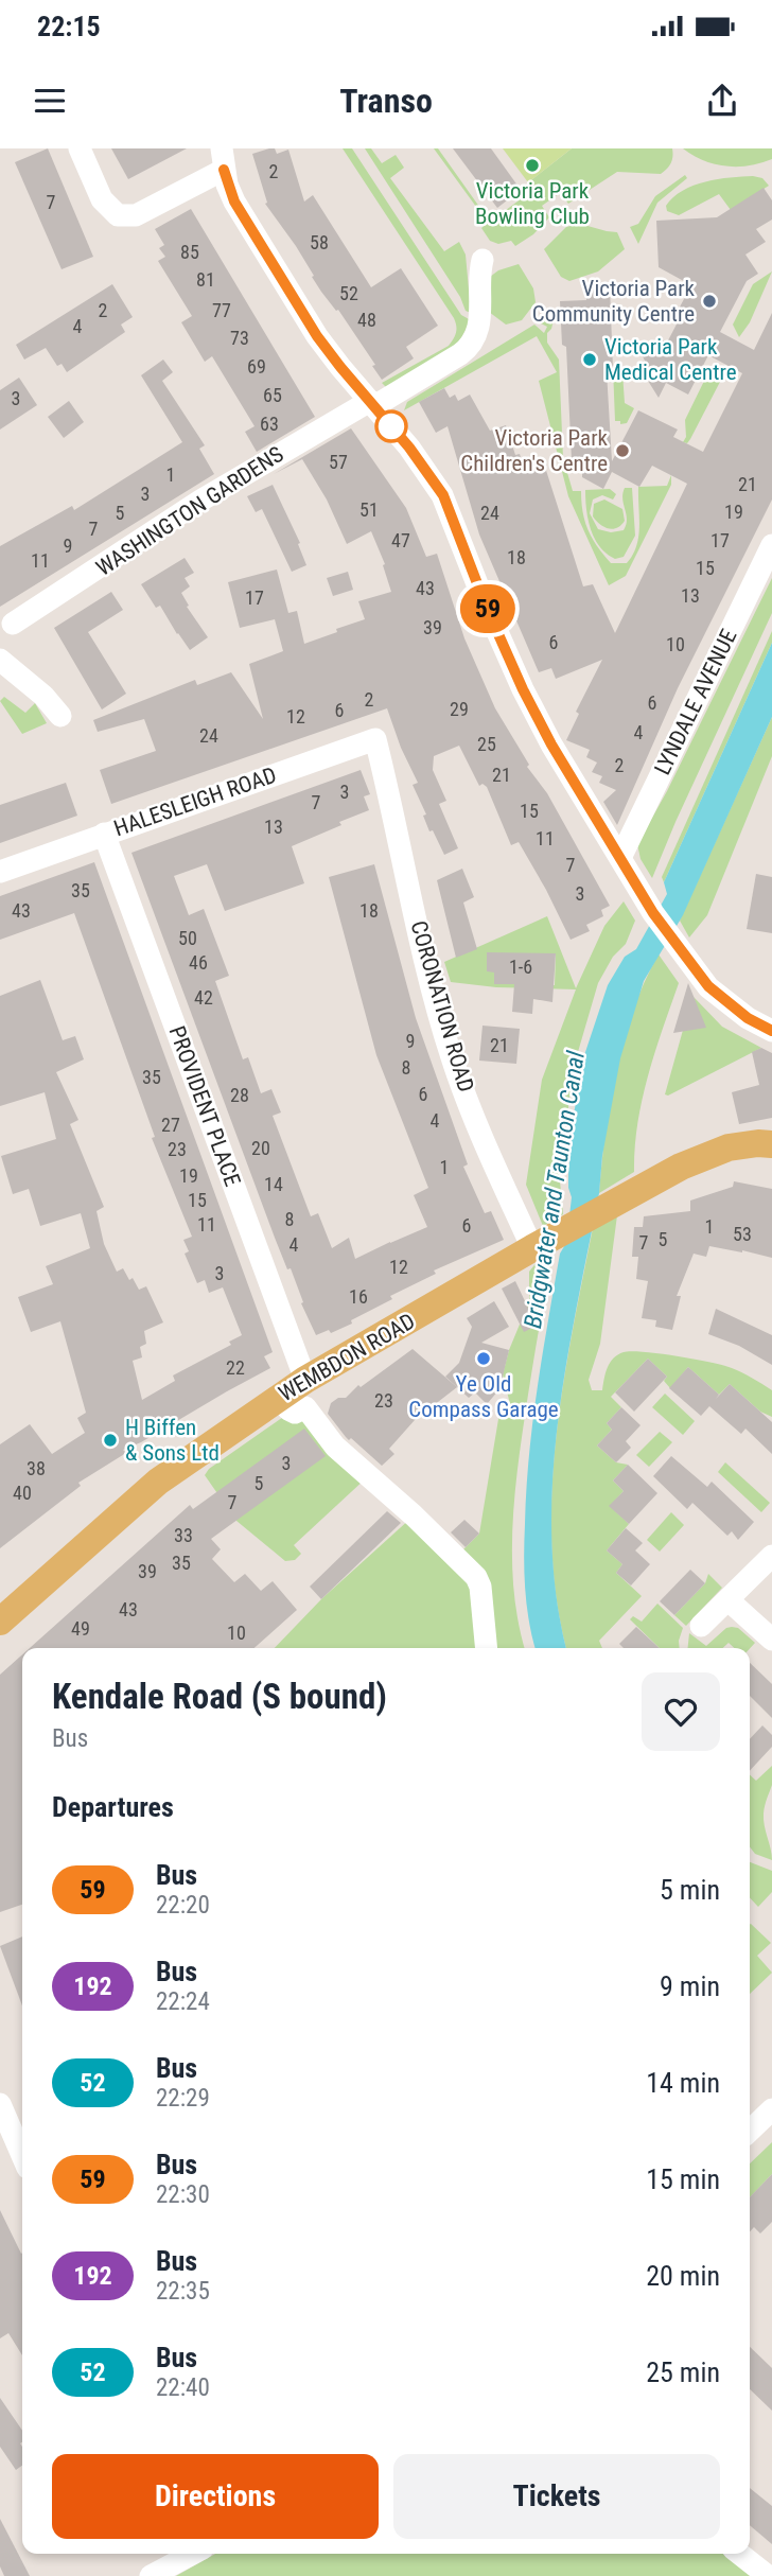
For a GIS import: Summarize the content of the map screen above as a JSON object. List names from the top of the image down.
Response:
{
  "streets": {
    "main road": ["WEMBDON ROAD"],
    "street": [
      "WASHINGTON GARDENS",
      "LYNDALE AVENUE",
      "HALESLEIGH ROAD",
      "CORONATION ROAD",
      "PROVIDENT PLACE"
    ]
  },
  "crossings": [
    ["HALESLEIGH ROAD", "CORONATION ROAD"],
    ["HALESLEIGH ROAD", "PROVIDENT PLACE"],
    ["CORONATION ROAD", "WEMBDON ROAD"],
    ["PROVIDENT PLACE", "WEMBDON ROAD"]
  ],
  "water": ["Bridgwater and Taunton Canal"],
  "places": [
    "Victoria Park Bowling Club",
    "Victoria Park Community Centre",
    "Victoria Park Medical Centre",
    "Victoria Park Children's Centre",
    "Ye Old Compass Garage",
    "H Biffen & Sons Ltd"
  ],
  "lines": ["bus line 59"],
  "house_numbers": [
    "2",
    "7",
    "58",
    "85",
    "81",
    "52",
    "2",
    "77",
    "48",
    "4",
    "73",
    "69",
    "65",
    "3",
    "63",
    "57",
    "1",
    "21",
    "3",
    "51",
    "19",
    "5",
    "24",
    "7",
    "47",
    "17",
    "9",
    "18",
    "11",
    "15",
    "43",
    "13",
    "17",
    "39",
    "6",
    "10",
    "2",
    "6",
    "29",
    "6",
    "12",
    "4",
    "24",
    "25",
    "2",
    "21",
    "3",
    "7",
    "15",
    "13",
    "11",
    "7",
    "35",
    "3",
    "43",
    "18",
    "50",
    "46",
    "1-6",
    "42",
    "9",
    "21",
    "8",
    "35",
    "6",
    "28",
    "4",
    "27",
    "20",
    "23",
    "1",
    "19",
    "14",
    "15",
    "8",
    "11",
    "6",
    "1",
    "53",
    "5",
    "7",
    "4",
    "12",
    "3",
    "16",
    "22",
    "23",
    "3",
    "38",
    "5",
    "40",
    "7",
    "33",
    "35",
    "39",
    "43",
    "49",
    "10"
  ],
  "page": {
    "status": "22:15",
    "header": "Transo",
    "on_map": "59",
    "heading": [
      ["Kendale Road (S bound)", "Bus"],
      "Departures"
    ],
    "list": [
      {
        "mark": "59",
        "name": "Bus",
        "note": "22:20",
        "value": "5 min"
      },
      {
        "mark": "192",
        "name": "Bus",
        "note": "22:24",
        "value": "9 min"
      },
      {
        "mark": "52",
        "name": "Bus",
        "note": "22:29",
        "value": "14 min"
      },
      {
        "mark": "59",
        "name": "Bus",
        "note": "22:30",
        "value": "15 min"
      },
      {
        "mark": "192",
        "name": "Bus",
        "note": "22:35",
        "value": "20 min"
      },
      {
        "mark": "52",
        "name": "Bus",
        "note": "22:40",
        "value": "25 min"
      }
    ],
    "buttons": ["Directions", "Tickets"]
  }
}
